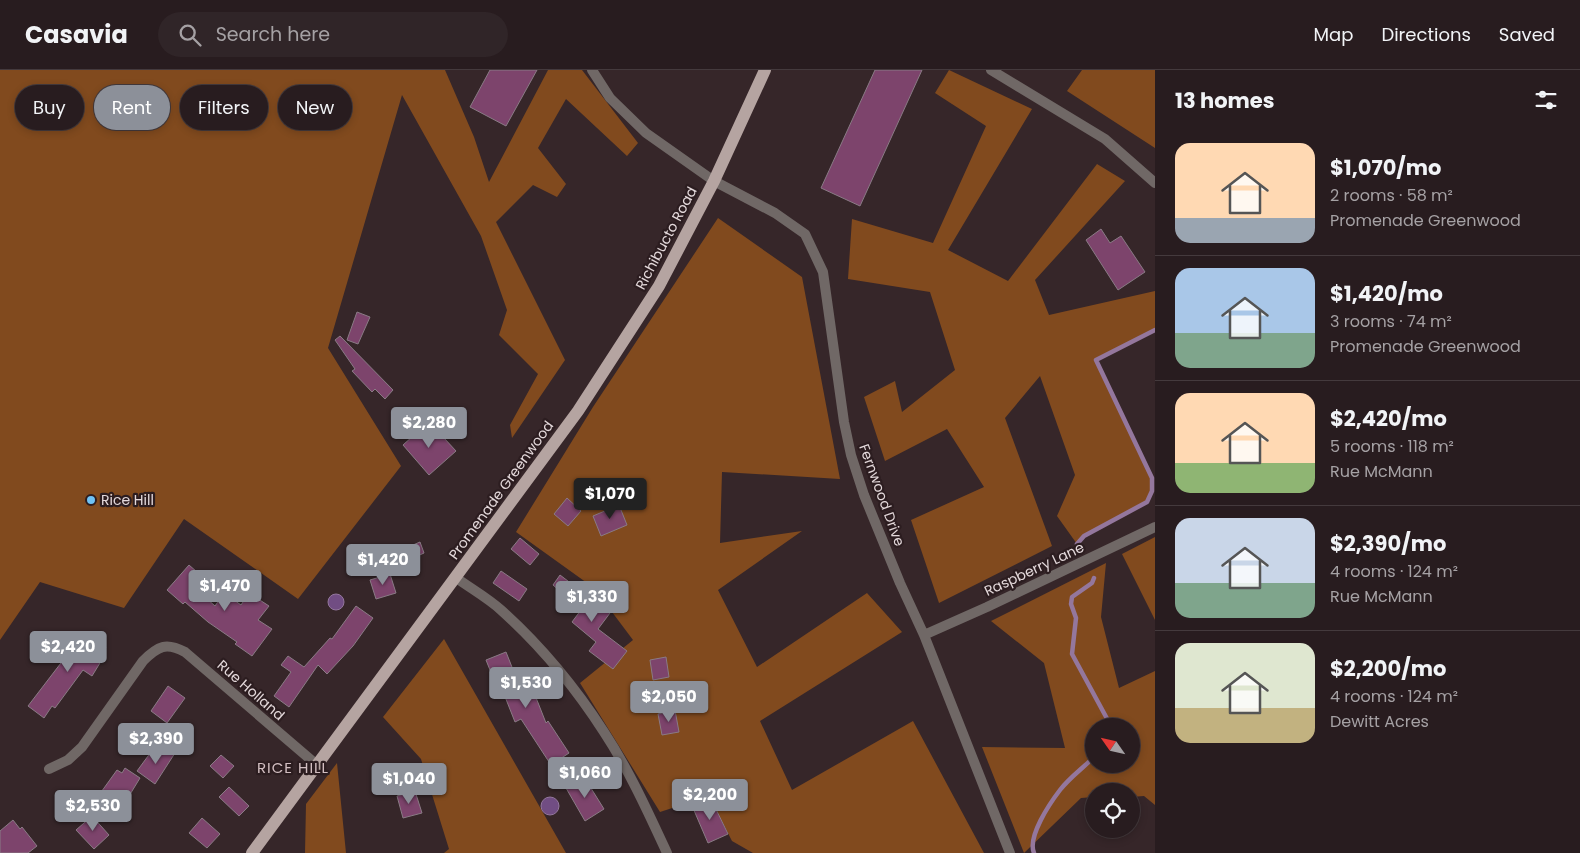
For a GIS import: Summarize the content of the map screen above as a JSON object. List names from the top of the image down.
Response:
{
  "streets": {
    "main road": ["Richibucto Road", "Promenade Greenwood"],
    "street": ["Fernwood Drive", "Raspberry Lane", "Rue Holland"]
  },
  "crossings": [
    ["Richibucto Road", "Promenade Greenwood"],
    ["Richibucto Road", "Fernwood Drive"],
    ["Promenade Greenwood", "Rue Holland"],
    ["Fernwood Drive", "Raspberry Lane"]
  ],
  "districts": ["RICE HILL"],
  "places": ["Rice Hill"],
  "north": "top left",
  "page": {
    "header": "Casavia",
    "search": "Search here",
    "nav": ["Map", "Directions", "Saved"],
    "heading": "13 homes",
    "chip": [
      "Buy",
      "Rent",
      "Filters",
      "New"
    ],
    "list": [
      {
        "name": "$1,070/mo",
        "note": "2 rooms · 58 m² · Promenade Greenwood"
      },
      {
        "name": "$1,420/mo",
        "note": "3 rooms · 74 m² · Promenade Greenwood"
      },
      {
        "name": "$2,420/mo",
        "note": "5 rooms · 118 m² · Rue McMann"
      },
      {
        "name": "$2,390/mo",
        "note": "4 rooms · 124 m² · Rue McMann"
      },
      {
        "name": "$2,200/mo",
        "note": "4 rooms · 124 m² · Dewitt Acres"
      }
    ],
    "price": [
      "$2,280",
      "$1,070",
      "$1,420",
      "$1,470",
      "$1,330",
      "$2,420",
      "$1,530",
      "$2,050",
      "$2,390",
      "$1,060",
      "$1,040",
      "$2,200",
      "$2,530"
    ]
  }
}
